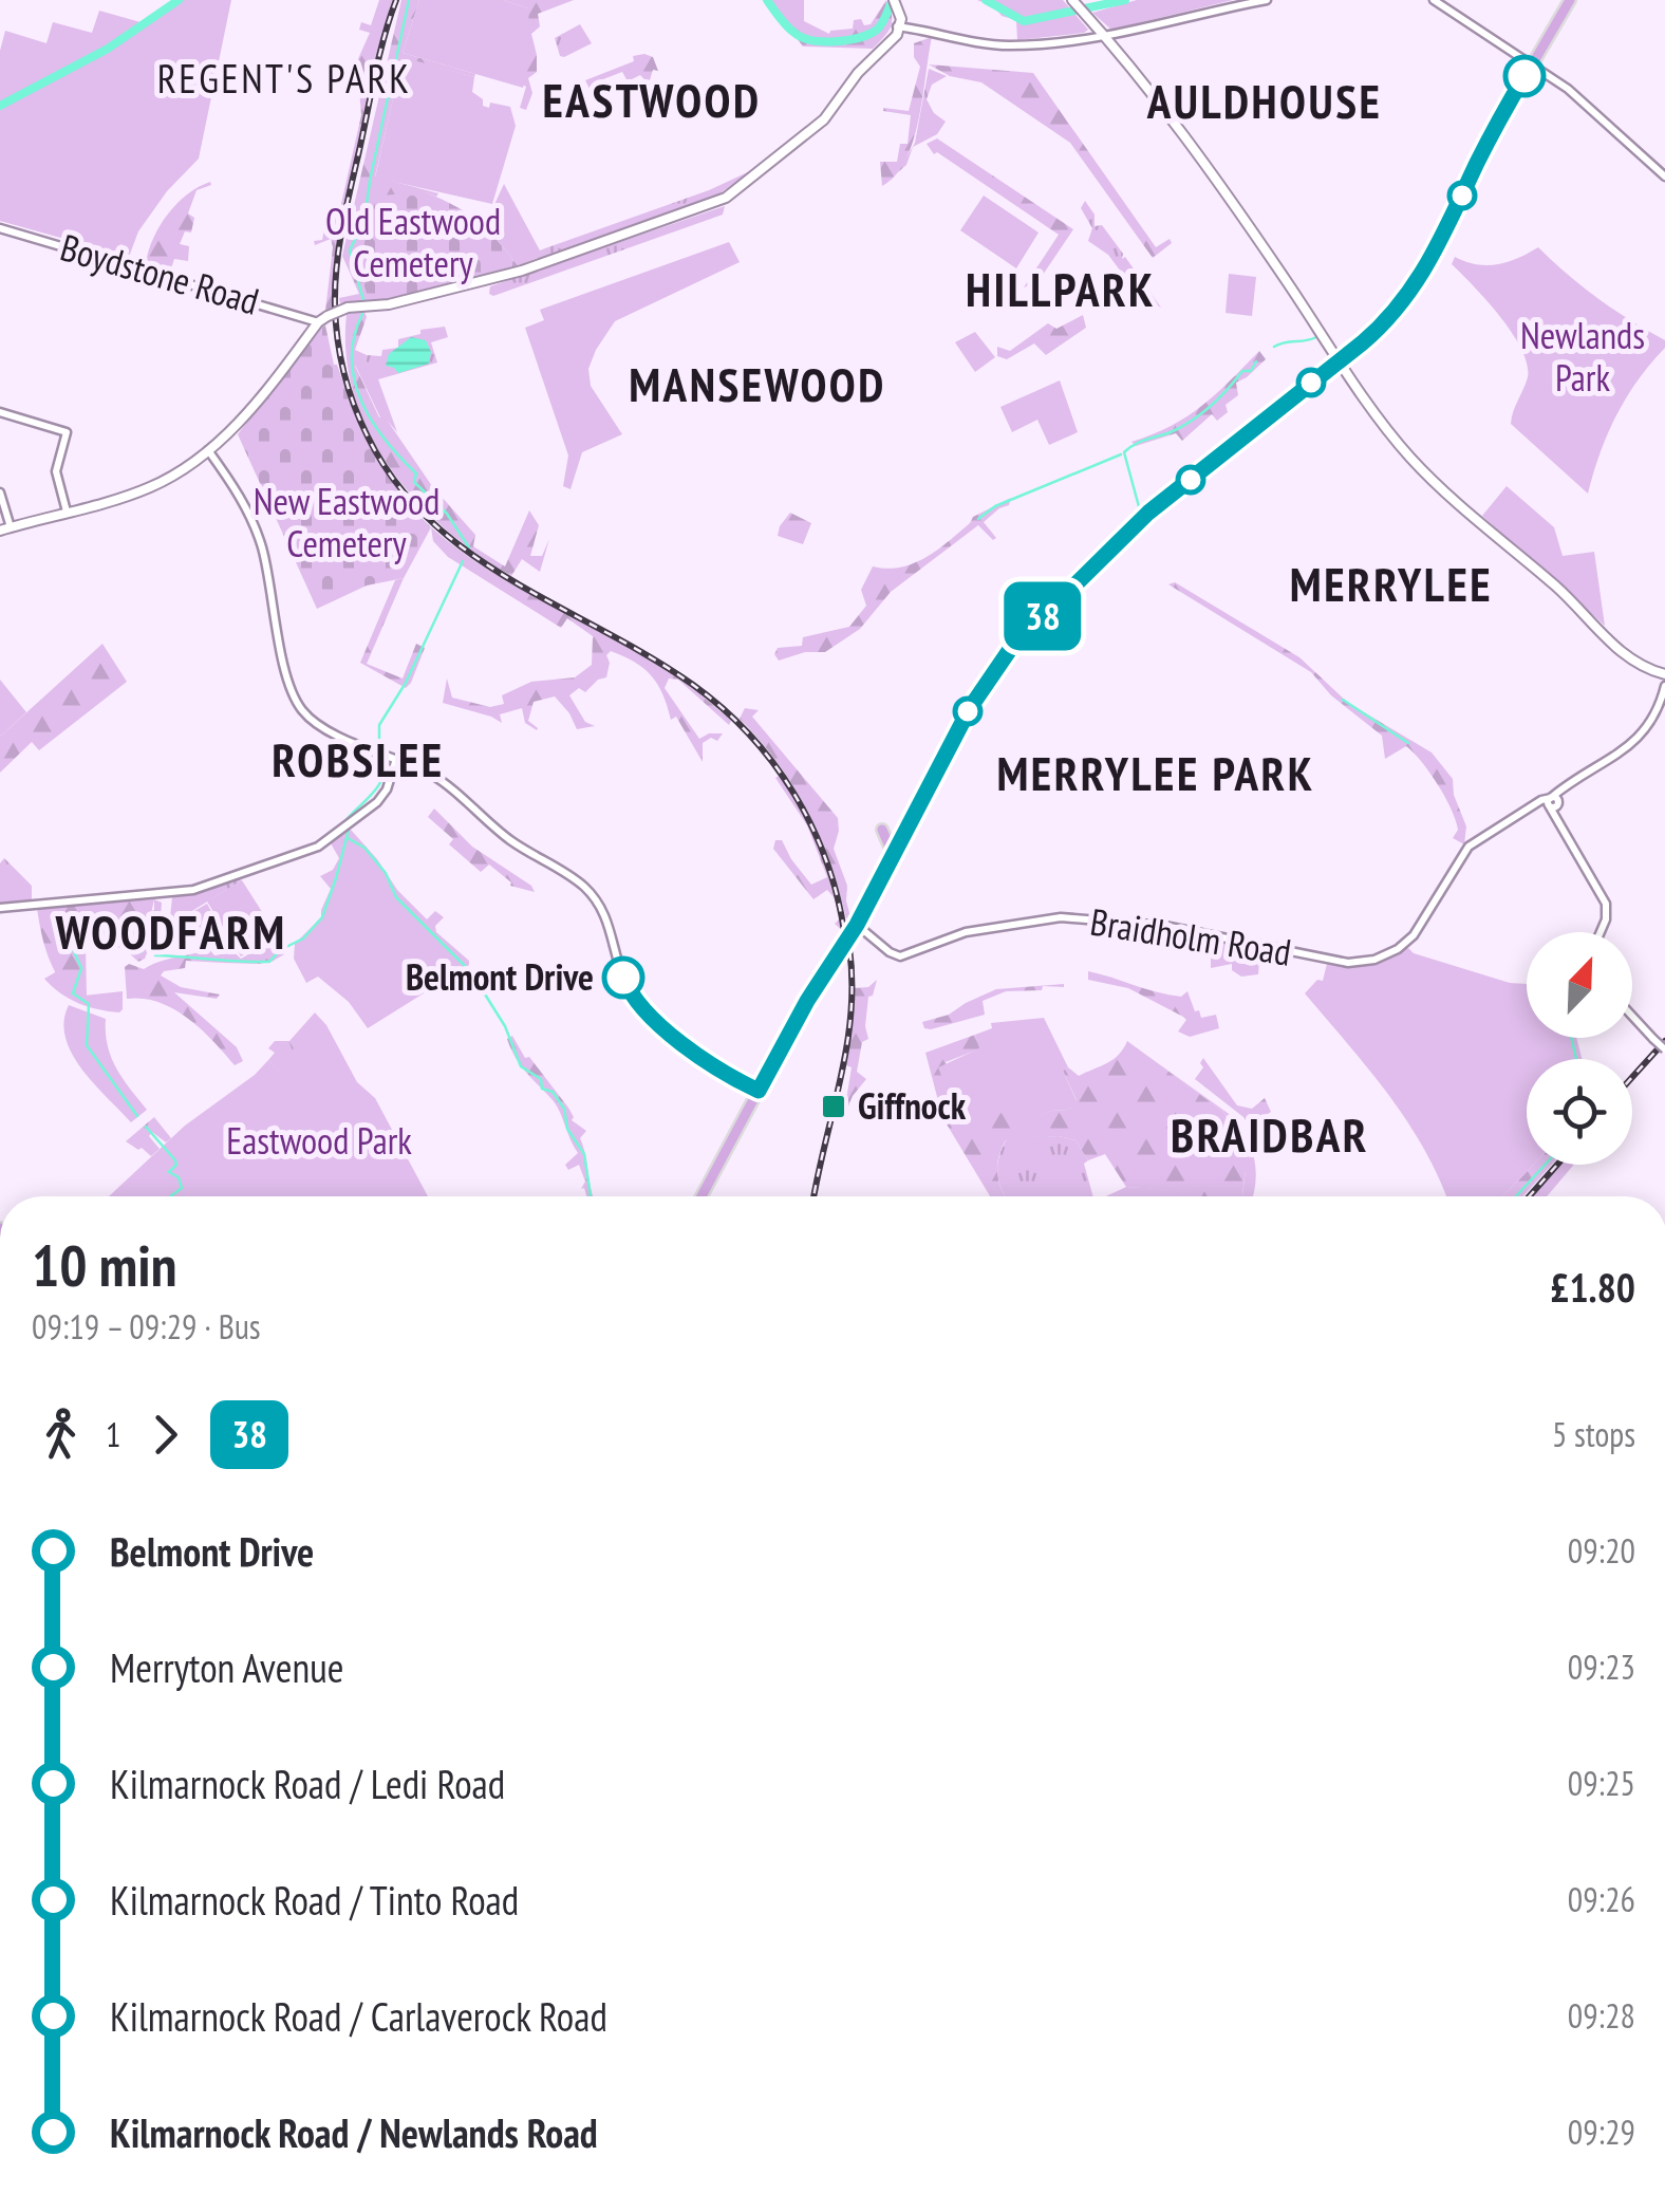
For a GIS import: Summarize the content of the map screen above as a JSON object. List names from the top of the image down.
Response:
{
  "streets": {
    "street": ["Boydstone Road", "Braidholm Road"]
  },
  "districts": [
    "REGENT'S PARK",
    "EASTWOOD",
    "AULDHOUSE",
    "HILLPARK",
    "MANSEWOOD",
    "MERRYLEE",
    "ROBSLEE",
    "MERRYLEE PARK",
    "WOODFARM",
    "BRAIDBAR"
  ],
  "parks": [
    "Old Eastwood Cemetery",
    "Newlands Park",
    "New Eastwood Cemetery",
    "Eastwood Park"
  ],
  "places": {
    "other": ["Belmont Drive"],
    "transit": ["Giffnock"]
  },
  "lines": ["bus line 38"],
  "north": "top right",
  "page": {
    "on_map": "38",
    "heading": ["10 min", "09:19 – 09:29 · Bus", "£1.80"],
    "legs": ["1", "38", "5 stops"],
    "list": [
      {
        "name": "Belmont Drive",
        "value": "09:20"
      },
      {
        "name": "Merryton Avenue",
        "value": "09:23"
      },
      {
        "name": "Kilmarnock Road / Ledi Road",
        "value": "09:25"
      },
      {
        "name": "Kilmarnock Road / Tinto Road",
        "value": "09:26"
      },
      {
        "name": "Kilmarnock Road / Carlaverock Road",
        "value": "09:28"
      },
      {
        "name": "Kilmarnock Road / Newlands Road",
        "value": "09:29"
      }
    ]
  }
}
